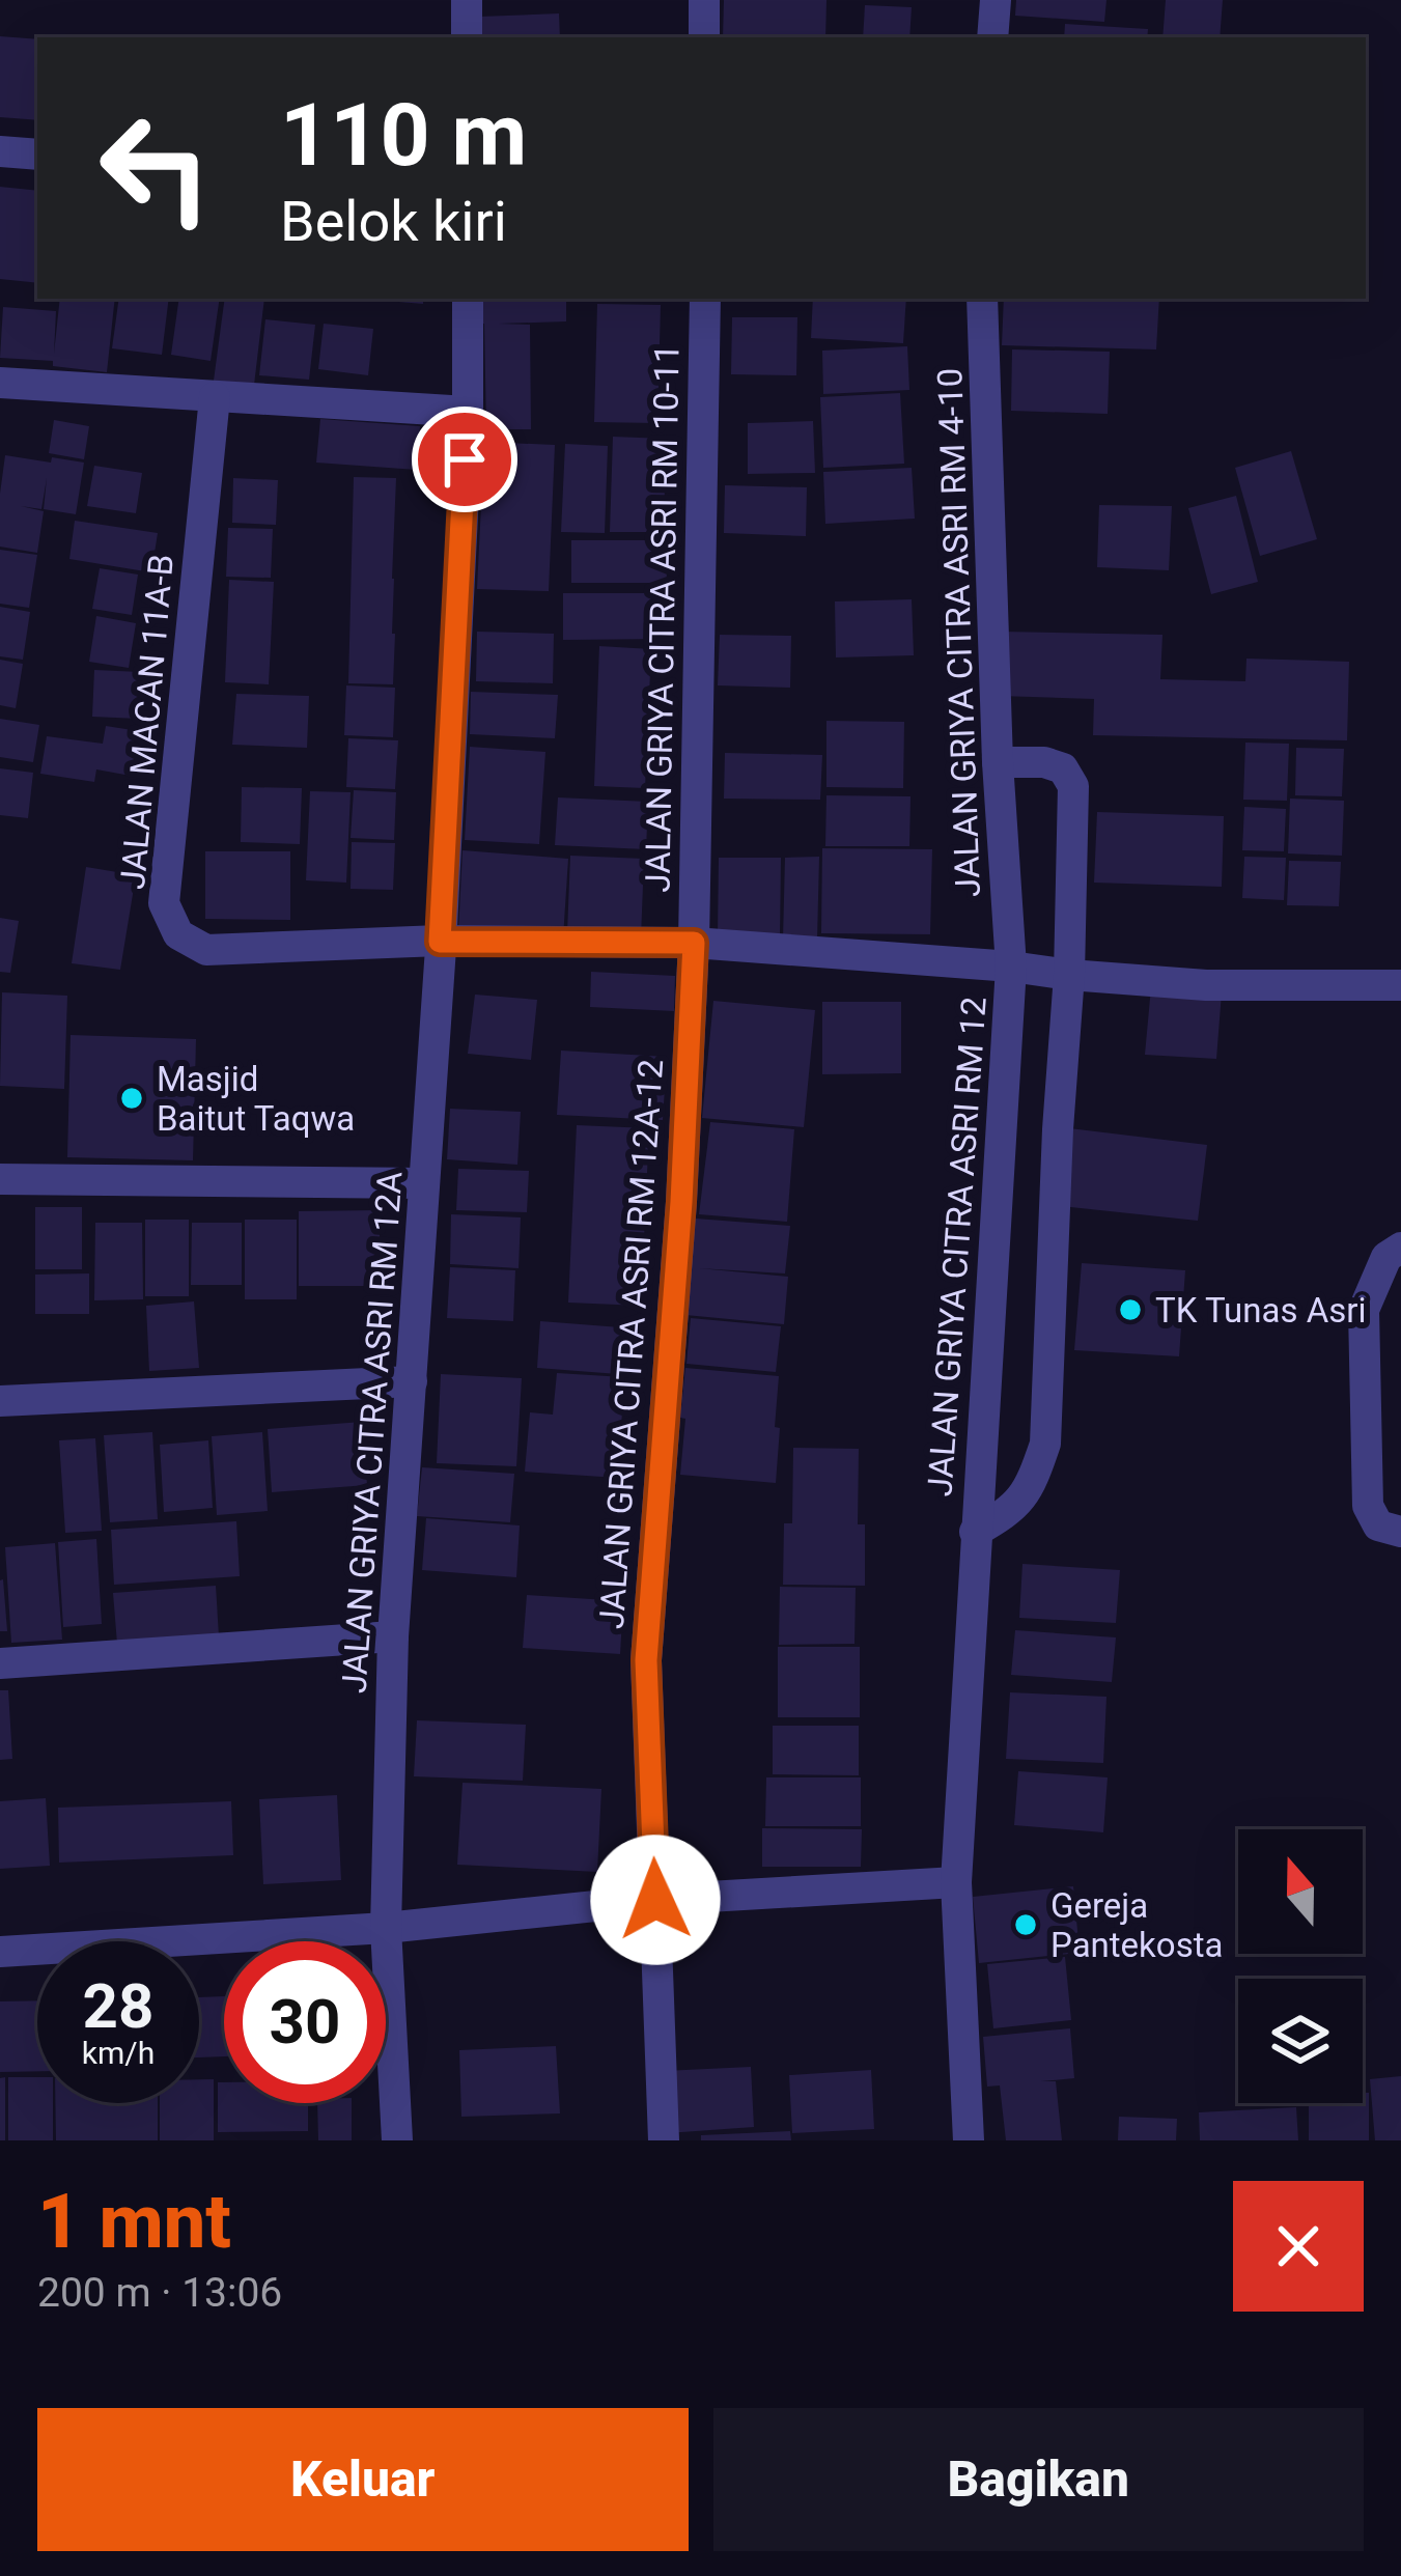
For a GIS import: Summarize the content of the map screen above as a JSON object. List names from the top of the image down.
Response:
{
  "streets": {
    "street": [
      "JALAN GRIYA CITRA ASRI RM 10-11",
      "JALAN GRIYA CITRA ASRI RM 4-10",
      "JALAN MACAN 11A-B",
      "JALAN GRIYA CITRA ASRI RM 12",
      "JALAN GRIYA CITRA ASRI RM 12A-12",
      "JALAN GRIYA CITRA ASRI RM 12A"
    ]
  },
  "crossings": [
    ["JALAN GRIYA CITRA ASRI RM 10-11", "JALAN MACAN 11A-B"],
    ["JALAN GRIYA CITRA ASRI RM 10-11", "JALAN GRIYA CITRA ASRI RM 12A-12"],
    ["JALAN GRIYA CITRA ASRI RM 4-10", "JALAN MACAN 11A-B"],
    ["JALAN GRIYA CITRA ASRI RM 4-10", "JALAN GRIYA CITRA ASRI RM 12"],
    ["JALAN MACAN 11A-B", "JALAN GRIYA CITRA ASRI RM 12"],
    ["JALAN MACAN 11A-B", "JALAN GRIYA CITRA ASRI RM 12A-12"],
    ["JALAN MACAN 11A-B", "JALAN GRIYA CITRA ASRI RM 12A"]
  ],
  "places": ["Masjid Baitut Taqwa", "TK Tunas Asri", "Gereja Pantekosta"],
  "north": "top",
  "page": {
    "turn": ["110 m", "Belok kiri"],
    "speed": "28 km/h",
    "limit": "30",
    "heading": ["1 mnt", "200 m · 13:06"],
    "buttons": ["Keluar", "Bagikan"]
  }
}
